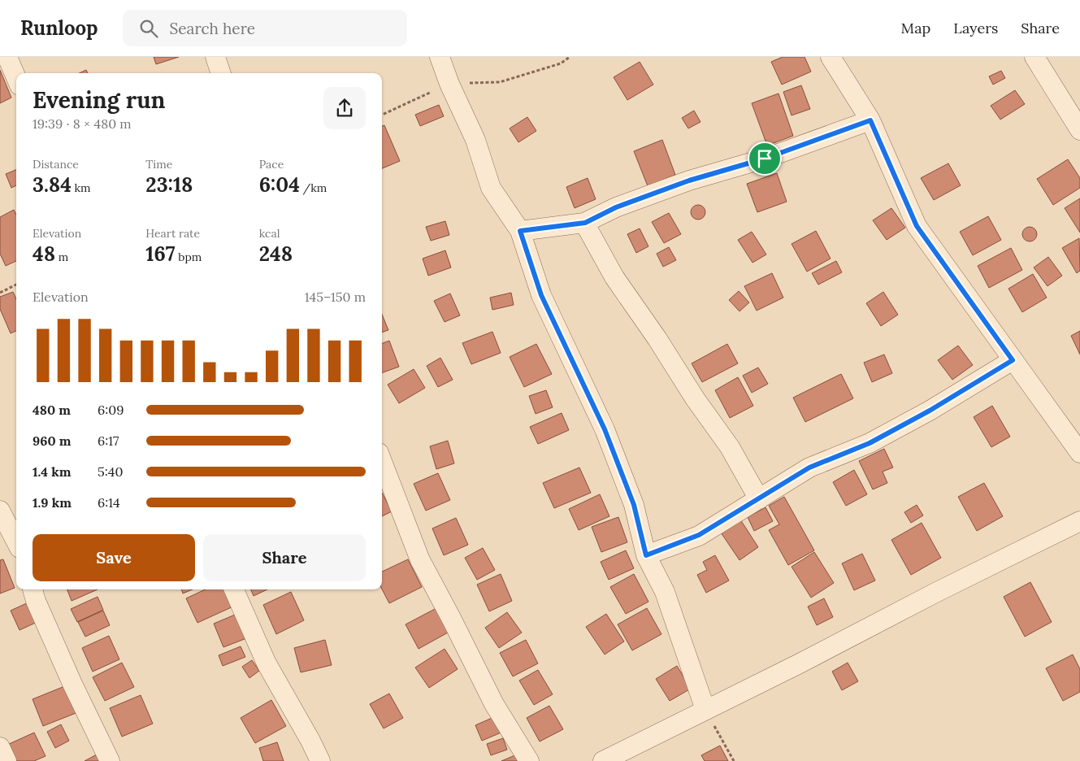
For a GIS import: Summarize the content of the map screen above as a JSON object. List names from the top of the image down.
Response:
{
  "page": {
    "header": "Runloop",
    "search": "Search here",
    "nav": ["Map", "Layers", "Share"],
    "heading": ["Evening run", "19:39 · 8 × 480 m"],
    "stats": [
      ["Distance", "3.84 km"],
      ["Time", "23:18"],
      ["Pace", "6:04 /km"],
      ["Elevation", "48 m"],
      ["Heart rate", "167 bpm"],
      ["kcal", "248"]
    ],
    "chart": ["Elevation", "145–150 m"],
    "list": [
      {
        "name": "480 m",
        "note": "6:09"
      },
      {
        "name": "960 m",
        "note": "6:17"
      },
      {
        "name": "1.4 km",
        "note": "5:40"
      },
      {
        "name": "1.9 km",
        "note": "6:14"
      }
    ],
    "buttons": ["Save", "Share"]
  }
}
